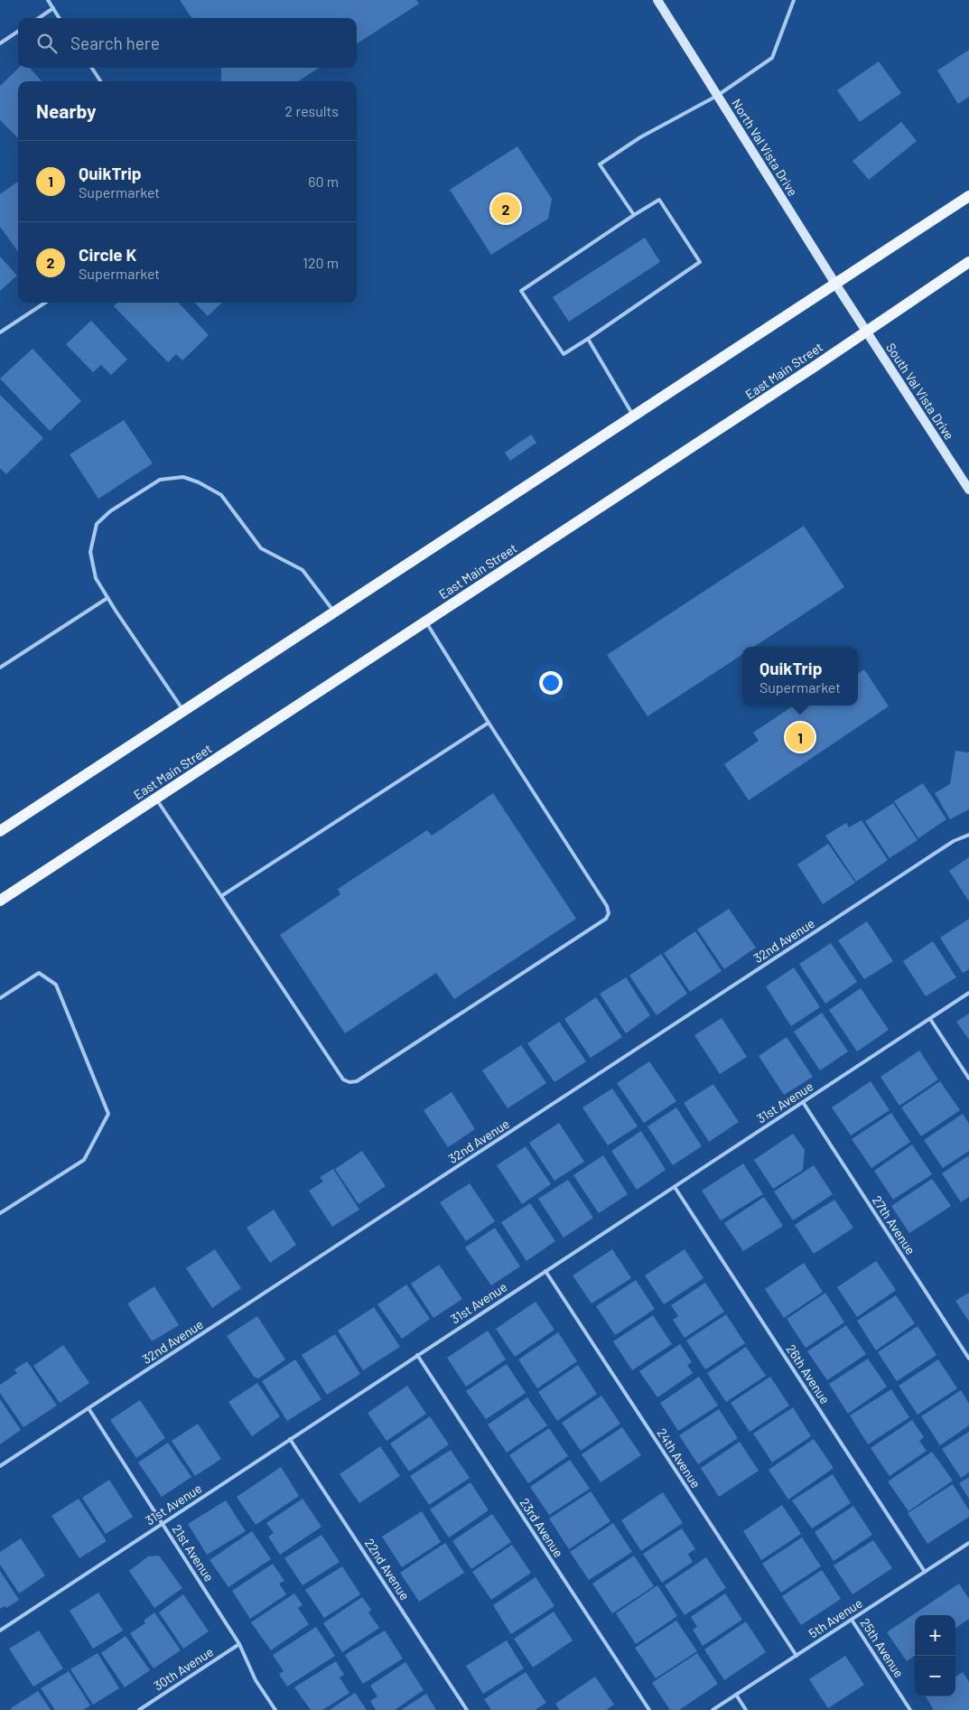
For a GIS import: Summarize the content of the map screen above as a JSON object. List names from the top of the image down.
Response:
{
  "streets": {
    "main road": ["North Val Vista Drive", "East Main Street", "South Val Vista Drive"],
    "lane": [
      "32nd Avenue",
      "31st Avenue",
      "27th Avenue",
      "26th Avenue",
      "24th Avenue",
      "23rd Avenue",
      "21st Avenue",
      "22nd Avenue",
      "5th Avenue",
      "25th Avenue",
      "30th Avenue"
    ]
  },
  "crossings": [
    ["North Val Vista Drive", "South Val Vista Drive"],
    ["East Main Street", "South Val Vista Drive"],
    ["32nd Avenue", "21st Avenue"],
    ["31st Avenue", "27th Avenue"],
    ["31st Avenue", "26th Avenue"],
    ["31st Avenue", "24th Avenue"],
    ["31st Avenue", "23rd Avenue"],
    ["31st Avenue", "21st Avenue"],
    ["31st Avenue", "22nd Avenue"],
    ["26th Avenue", "5th Avenue"],
    ["24th Avenue", "5th Avenue"],
    ["21st Avenue", "30th Avenue"],
    ["5th Avenue", "25th Avenue"]
  ],
  "page": {
    "search": "Search here",
    "heading": ["Nearby", "2 results"],
    "list": [
      {
        "mark": "1",
        "name": "QuikTrip",
        "note": "Supermarket",
        "value": "60 m"
      },
      {
        "mark": "2",
        "name": "Circle K",
        "note": "Supermarket",
        "value": "120 m"
      }
    ],
    "pins": ["2", "1"],
    "popup": ["QuikTrip", "Supermarket"],
    "map_buttons": ["+", "−"]
  }
}
